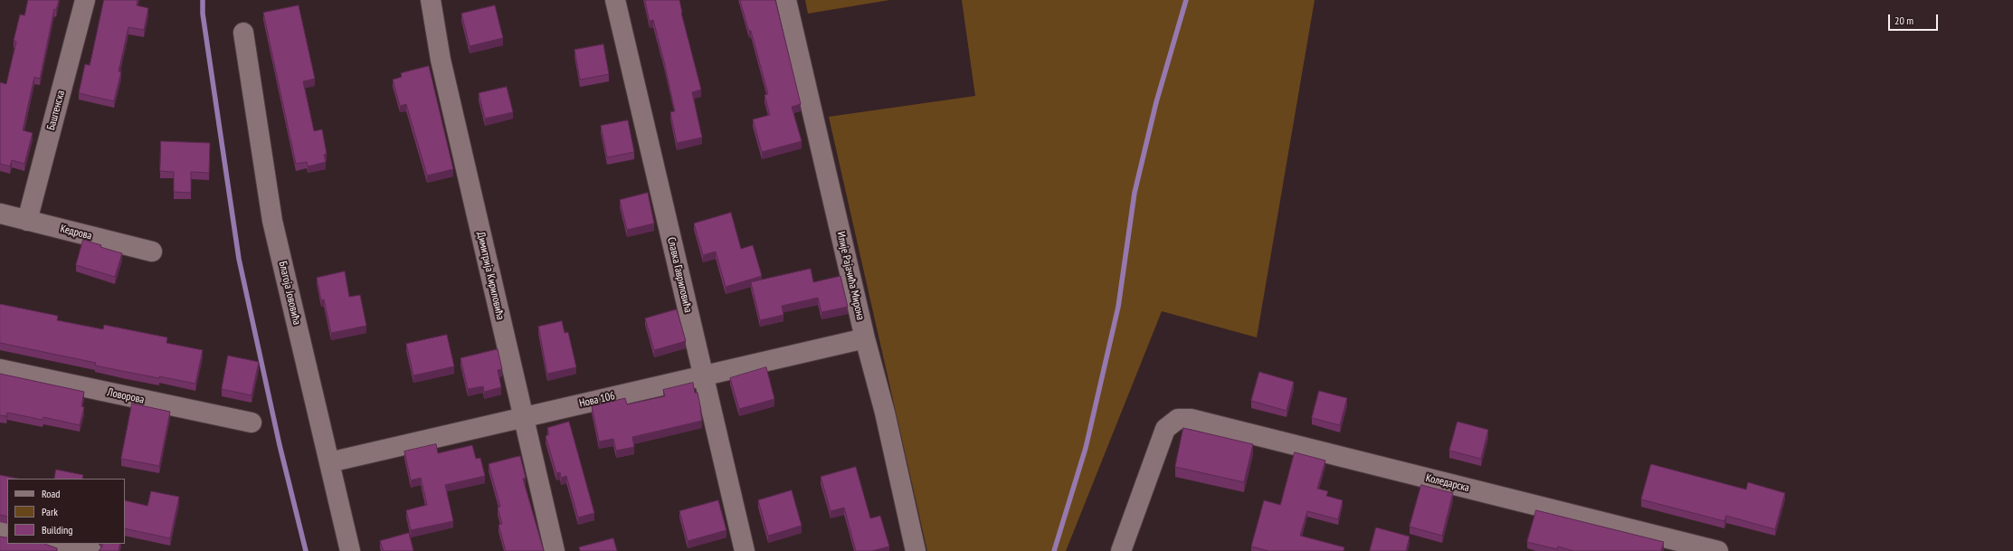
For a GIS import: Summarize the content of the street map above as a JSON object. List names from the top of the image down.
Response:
{
  "streets": {
    "street": [
      "Баштенска",
      "Кедрова",
      "Славка Гавриловића",
      "Димитрија Кириловића",
      "Илије Рајачића Мирона",
      "Благоја Јововића",
      "Ловорова",
      "Нова 106",
      "Коледарска"
    ]
  },
  "crossings": [
    ["Баштенска", "Кедрова"],
    ["Славка Гавриловића", "Нова 106"],
    ["Димитрија Кириловића", "Нова 106"],
    ["Илије Рајачића Мирона", "Нова 106"],
    ["Благоја Јововића", "Нова 106"]
  ],
  "legend": ["Road", "Park", "Building"],
  "scale_bar": "20 m"
}
